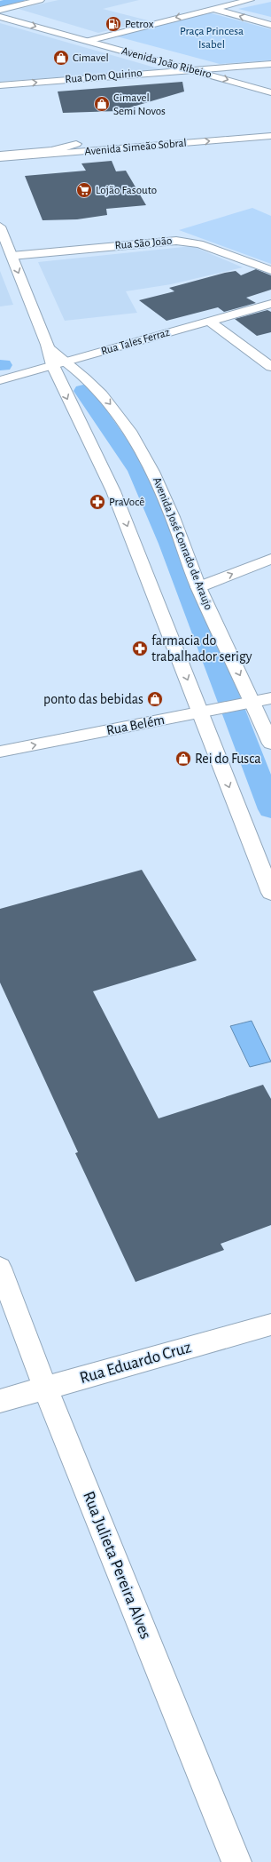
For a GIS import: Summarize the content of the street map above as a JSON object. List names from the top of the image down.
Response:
{
  "streets": {
    "main road": [
      "Avenida João Ribeiro",
      "Rua Dom Quirino",
      "Avenida Simeão Sobral",
      "Rua São João",
      "Rua Tales Ferraz",
      "Avenida José Conrado de Araujo",
      "Rua Belém",
      "Rua Eduardo Cruz",
      "Rua Julieta Pereira Alves"
    ]
  },
  "crossings": [
    ["Avenida João Ribeiro", "Rua Dom Quirino"],
    ["Rua Tales Ferraz", "Avenida José Conrado de Araujo"],
    ["Avenida José Conrado de Araujo", "Rua Belém"],
    ["Rua Eduardo Cruz", "Rua Julieta Pereira Alves"]
  ],
  "one_way": ["Rua Belém"],
  "parks": ["Praça Princesa Isabel"],
  "places": {
    "fuel station": ["Petrox"],
    "shop": [
      "Cimavel",
      "Cimavel Semi Novos",
      "ponto das bebidas",
      "Rei do Fusca"
    ],
    "supermarket": ["Lojão Fasouto"],
    "pharmacy": ["PraVocê", "farmacia do trabalhador serigy"]
  }
}
